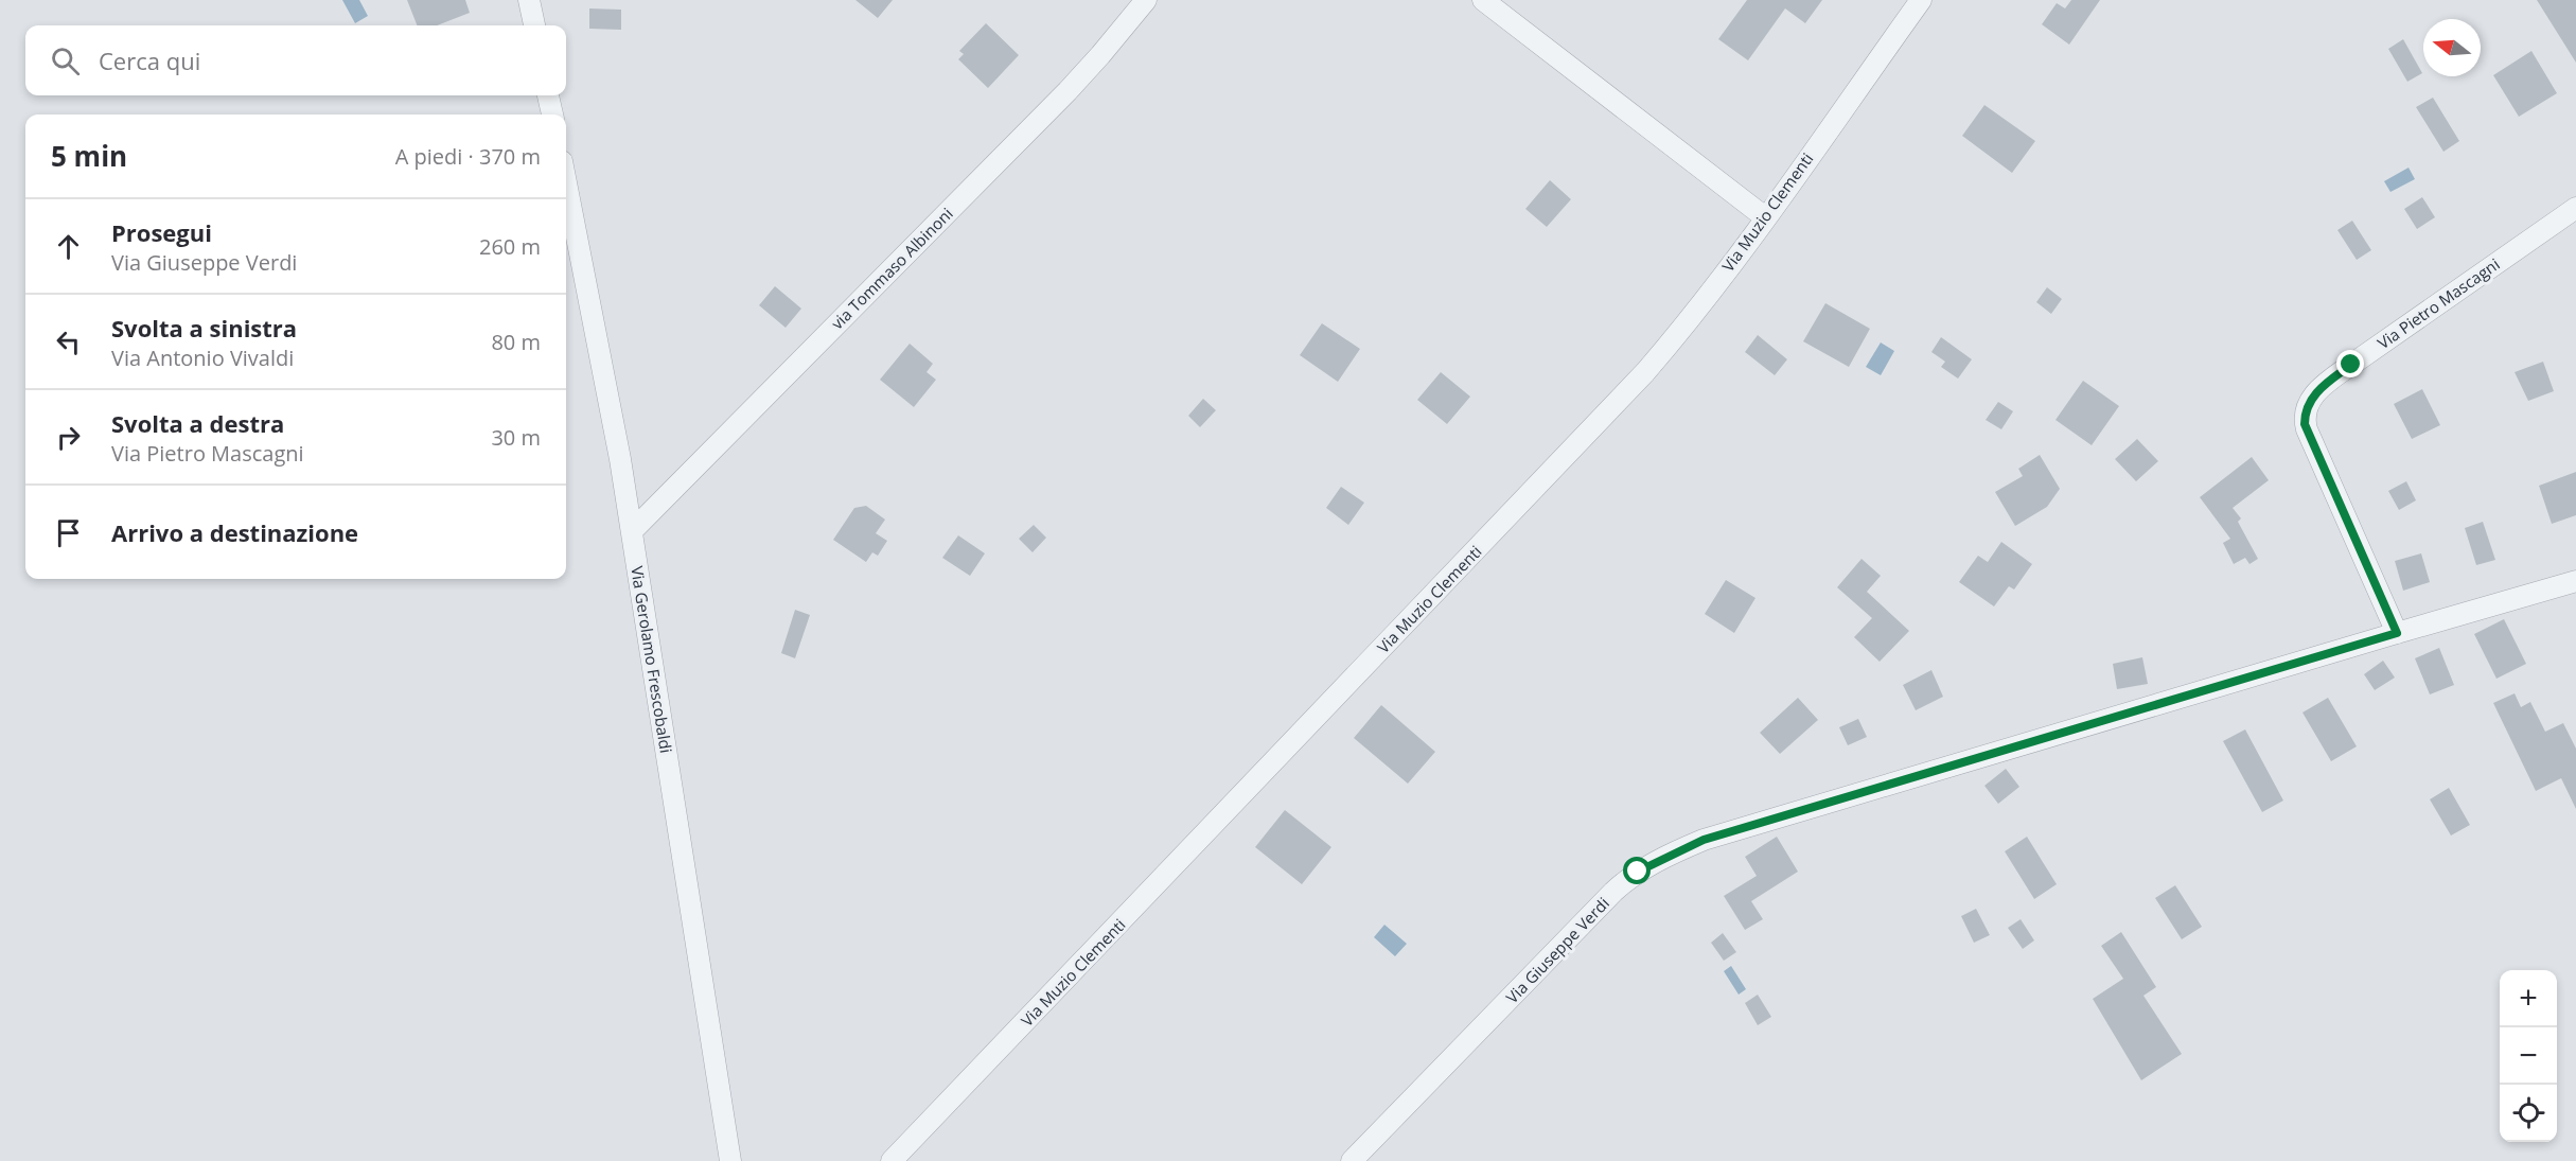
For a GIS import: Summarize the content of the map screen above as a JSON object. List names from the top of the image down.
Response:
{
  "streets": {
    "street": [
      "Via Muzio Clementi",
      "via Tommaso Albinoni",
      "Via Pietro Mascagni",
      "Via Gerolamo Frescobaldi",
      "Via Giuseppe Verdi"
    ]
  },
  "crossings": [
    ["via Tommaso Albinoni", "Via Gerolamo Frescobaldi"],
    ["Via Pietro Mascagni", "Via Giuseppe Verdi"]
  ],
  "north": "left",
  "page": {
    "search": "Cerca qui",
    "heading": ["5 min", "A piedi · 370 m"],
    "list": [
      ["Prosegui", "Via Giuseppe Verdi", "260 m"],
      ["Svolta a sinistra", "Via Antonio Vivaldi", "80 m"],
      ["Svolta a destra", "Via Pietro Mascagni", "30 m"],
      "Arrivo a destinazione"
    ],
    "map_buttons": ["+", "−"]
  }
}
